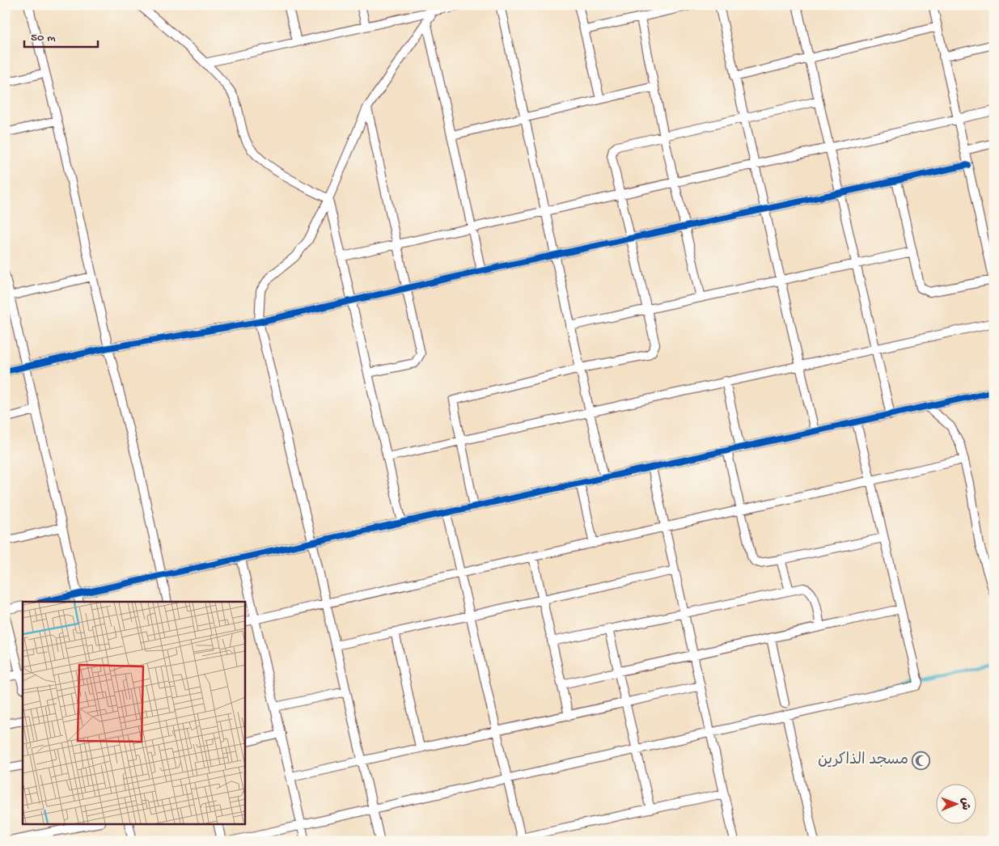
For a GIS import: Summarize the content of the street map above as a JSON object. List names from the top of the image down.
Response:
{
  "places": {
    "mosque": ["مسجد الذاكرين"]
  },
  "scale_bar": "50 m",
  "north": "right"
}
